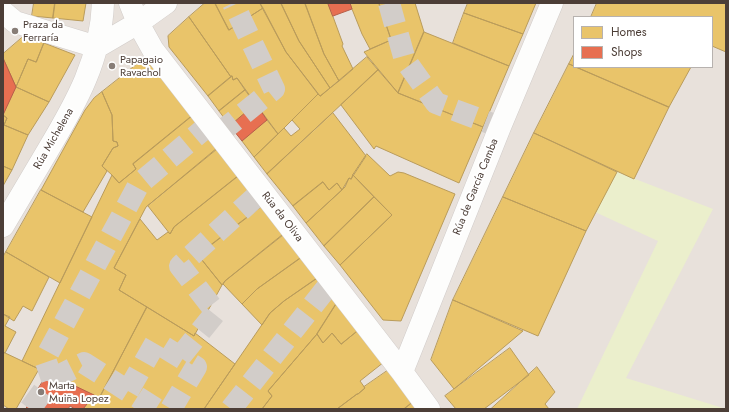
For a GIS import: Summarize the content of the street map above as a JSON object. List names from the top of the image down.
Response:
{
  "streets": {
    "street": ["Rúa Michelena", "Rúa de García Camba", "Rúa da Oliva"]
  },
  "crossings": [
    ["Rúa de García Camba", "Rúa da Oliva"]
  ],
  "places": ["Praza da Ferraría", "Papagaio Ravachol", "Marta Muiña Lopez"],
  "legend": ["Homes", "Shops"]
}
